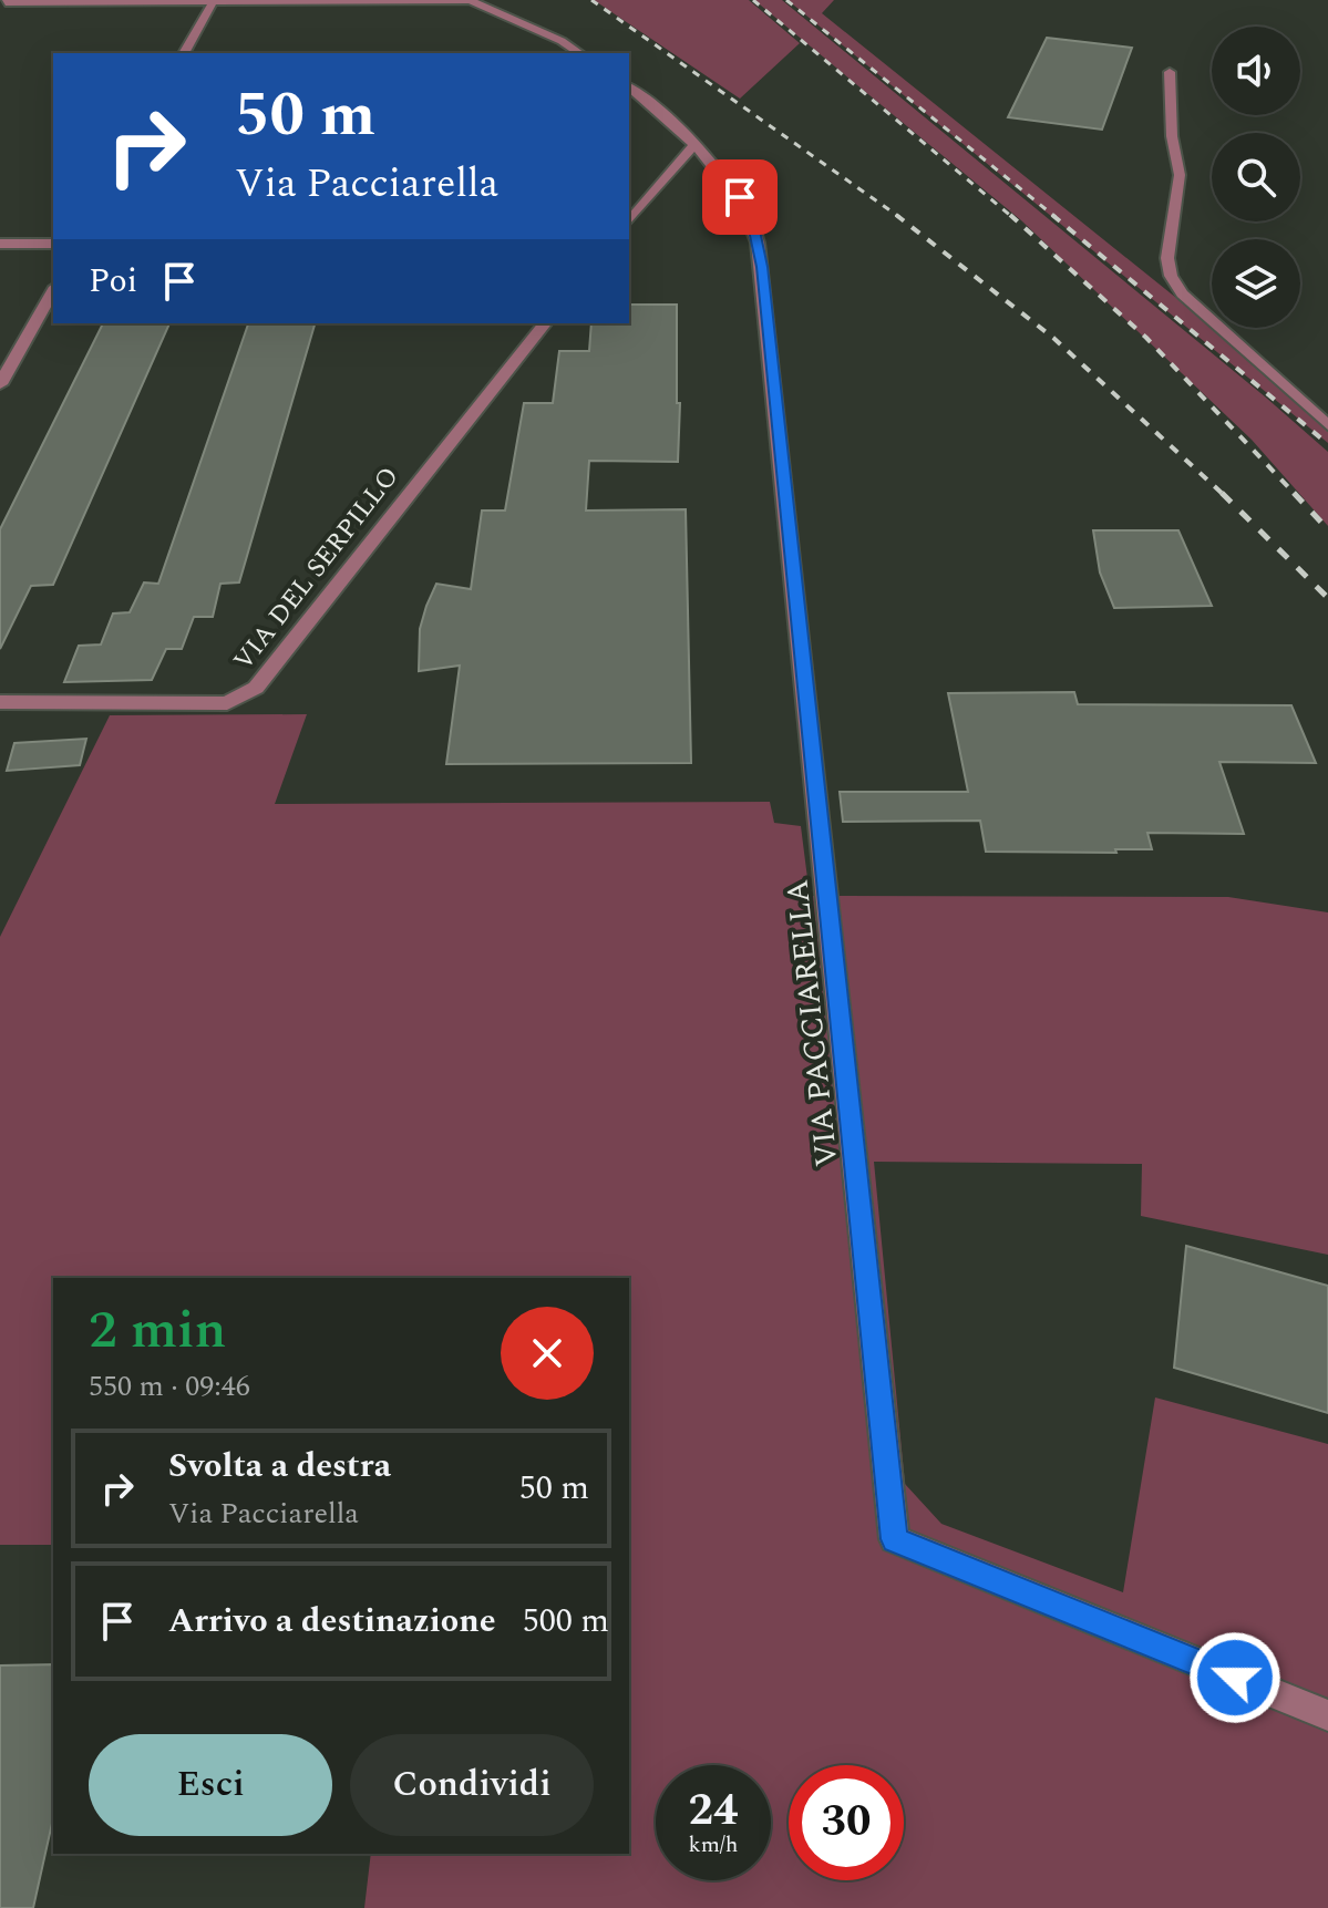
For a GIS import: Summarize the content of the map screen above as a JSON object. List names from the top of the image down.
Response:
{
  "streets": {
    "street": ["VIA DEL SERPILLO", "VIA PACCIARELLA"]
  },
  "page": {
    "turn": ["50 m", "Via Pacciarella"],
    "then": "Poi",
    "heading": ["2 min", "550 m · 09:46"],
    "list": [
      {
        "name": "Svolta a destra",
        "note": "Via Pacciarella",
        "value": "50 m"
      },
      {
        "name": "Arrivo a destinazione",
        "value": "500 m"
      }
    ],
    "buttons": ["Esci", "Condividi"],
    "speed": "24 km/h",
    "limit": "30"
  }
}
